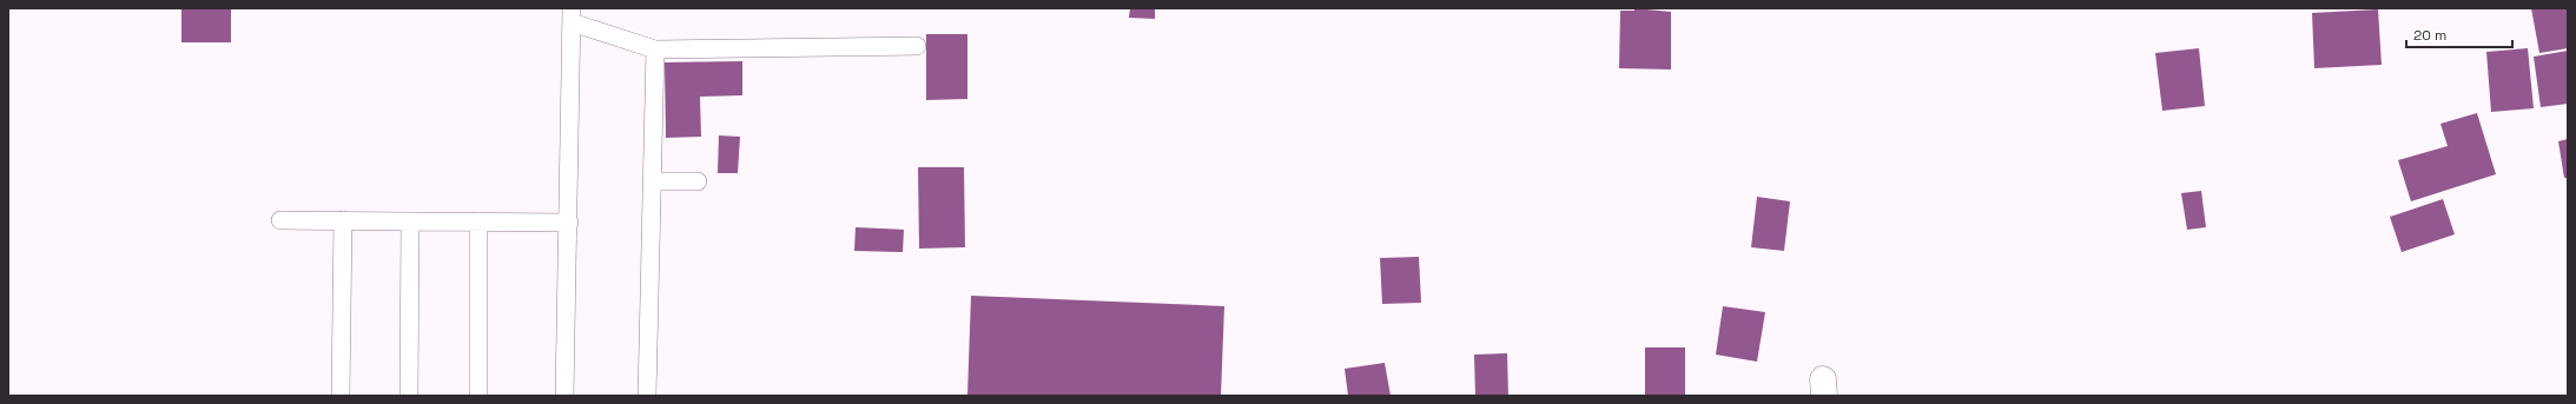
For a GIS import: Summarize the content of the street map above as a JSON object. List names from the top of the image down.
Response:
{
  "scale_bar": "20 m"
}
